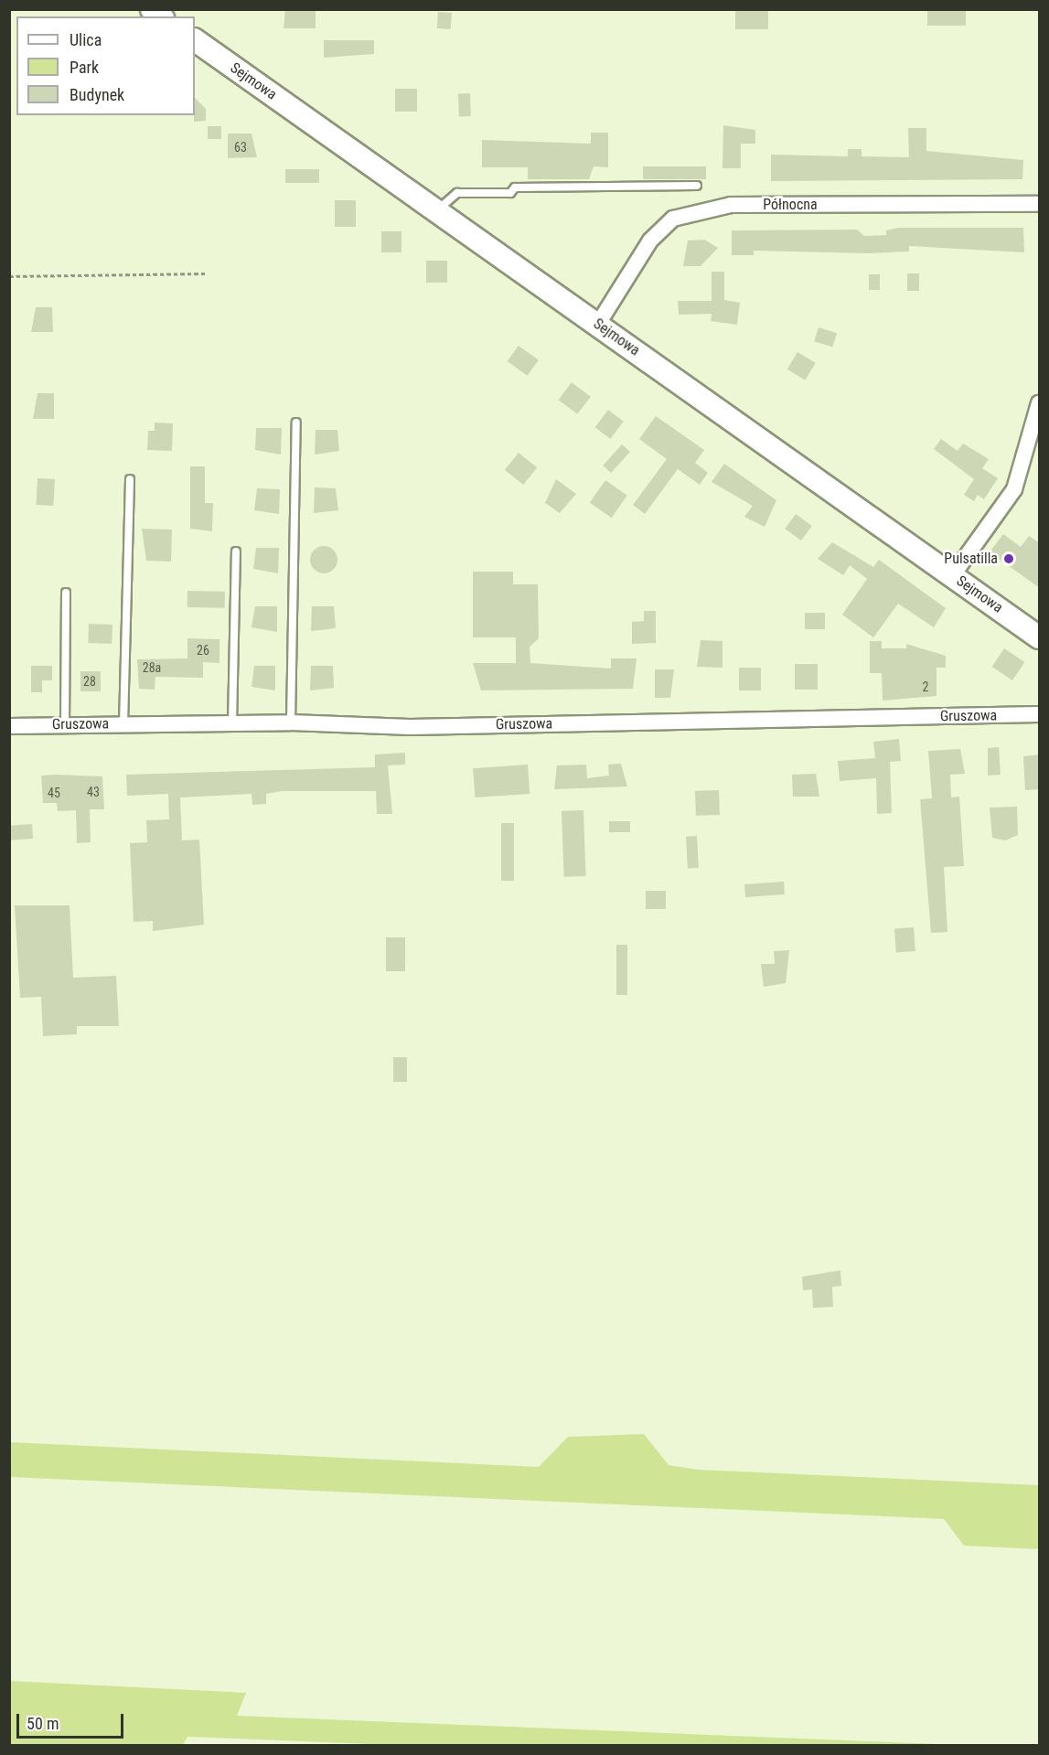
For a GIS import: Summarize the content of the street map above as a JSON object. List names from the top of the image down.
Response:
{
  "streets": {
    "main road": ["Sejmowa"],
    "street": ["Północna", "Gruszowa"]
  },
  "crossings": [
    ["Sejmowa", "Północna"]
  ],
  "places": ["Pulsatilla"],
  "house_numbers": [
    "63",
    "26",
    "28a",
    "28",
    "2",
    "43",
    "45"
  ],
  "legend": ["Ulica", "Park", "Budynek"],
  "scale_bar": "50 m"
}
